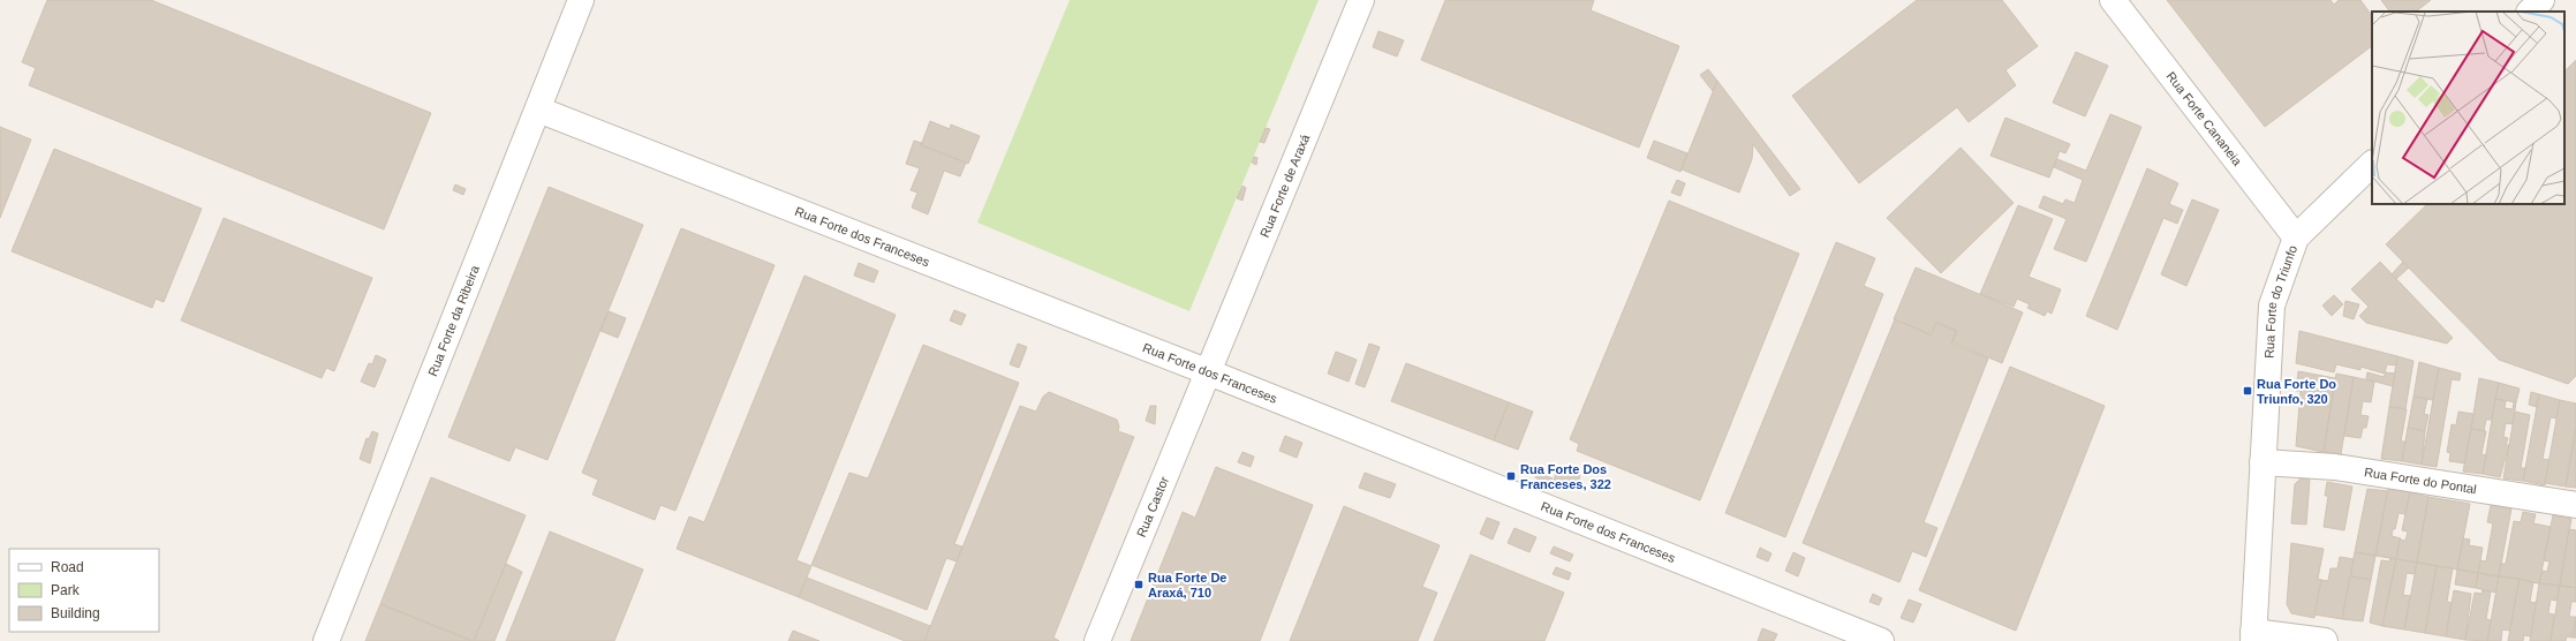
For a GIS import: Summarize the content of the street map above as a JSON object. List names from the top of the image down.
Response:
{
  "streets": {
    "street": [
      "Rua Forte Cananeia",
      "Rua Forte de Araxá",
      "Rua Forte dos Franceses",
      "Rua Forte do Triunfo",
      "Rua Forte da Ribeira",
      "Rua Forte do Pontal",
      "Rua Castor"
    ]
  },
  "crossings": [
    ["Rua Forte Cananeia", "Rua Forte do Triunfo"],
    ["Rua Forte de Araxá", "Rua Forte dos Franceses"],
    ["Rua Forte de Araxá", "Rua Castor"],
    ["Rua Forte dos Franceses", "Rua Forte da Ribeira"],
    ["Rua Forte dos Franceses", "Rua Castor"],
    ["Rua Forte do Triunfo", "Rua Forte do Pontal"]
  ],
  "places": {
    "transit": ["Rua Forte Do Triunfo, 320", "Rua Forte Dos Franceses, 322", "Rua Forte De Araxá, 710"]
  },
  "legend": ["Road", "Park", "Building"]
}
